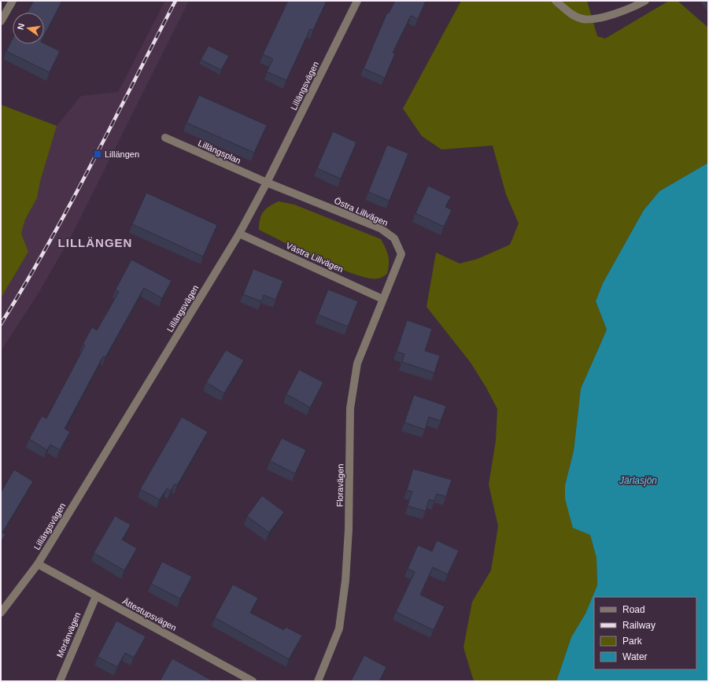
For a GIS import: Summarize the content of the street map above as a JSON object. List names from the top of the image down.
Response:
{
  "streets": {
    "street": [
      "Lillängsvägen",
      "Lillängsplan",
      "Östra Lillvägen",
      "Västra Lillvägen",
      "Floravägen",
      "Ättestupsvägen",
      "Moränvägen"
    ]
  },
  "crossings": [
    ["Lillängsvägen", "Lillängsplan"],
    ["Lillängsvägen", "Östra Lillvägen"],
    ["Lillängsvägen", "Västra Lillvägen"],
    ["Lillängsvägen", "Ättestupsvägen"],
    ["Lillängsplan", "Östra Lillvägen"],
    ["Östra Lillvägen", "Floravägen"],
    ["Västra Lillvägen", "Floravägen"],
    ["Ättestupsvägen", "Moränvägen"]
  ],
  "districts": ["LILLÄNGEN"],
  "water": ["Järlasjön"],
  "places": {
    "transit": ["Lillängen"]
  },
  "legend": [
    "Road",
    "Railway",
    "Park",
    "Water"
  ],
  "north": "left"
}
